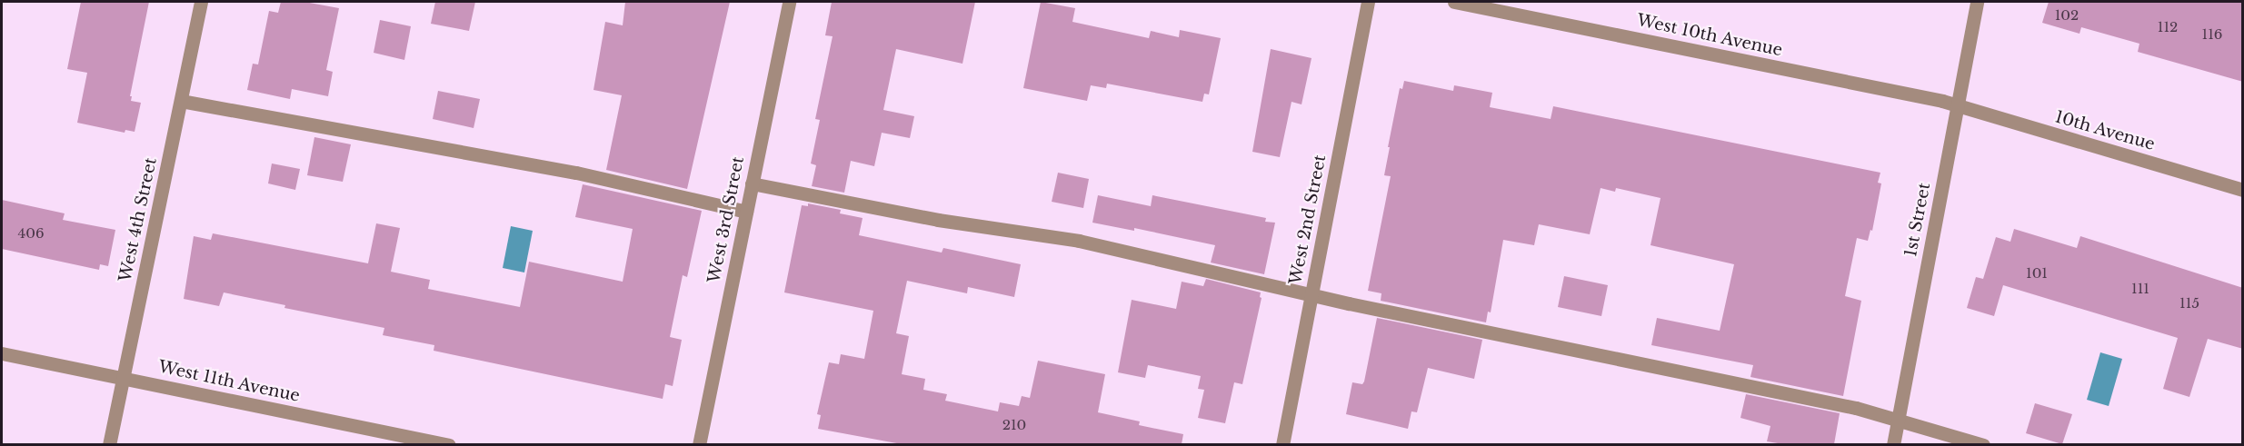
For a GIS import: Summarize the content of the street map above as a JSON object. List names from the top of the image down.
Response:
{
  "streets": {
    "street": [
      "West 10th Avenue",
      "10th Avenue",
      "West 4th Street",
      "West 3rd Street",
      "West 2nd Street",
      "1st Street",
      "West 11th Avenue"
    ]
  },
  "crossings": [
    ["West 10th Avenue", "10th Avenue"],
    ["West 10th Avenue", "1st Street"],
    ["10th Avenue", "1st Street"],
    ["West 4th Street", "West 11th Avenue"]
  ],
  "house_numbers": [
    "102",
    "112",
    "116",
    "406",
    "101",
    "111",
    "115",
    "210"
  ]
}
